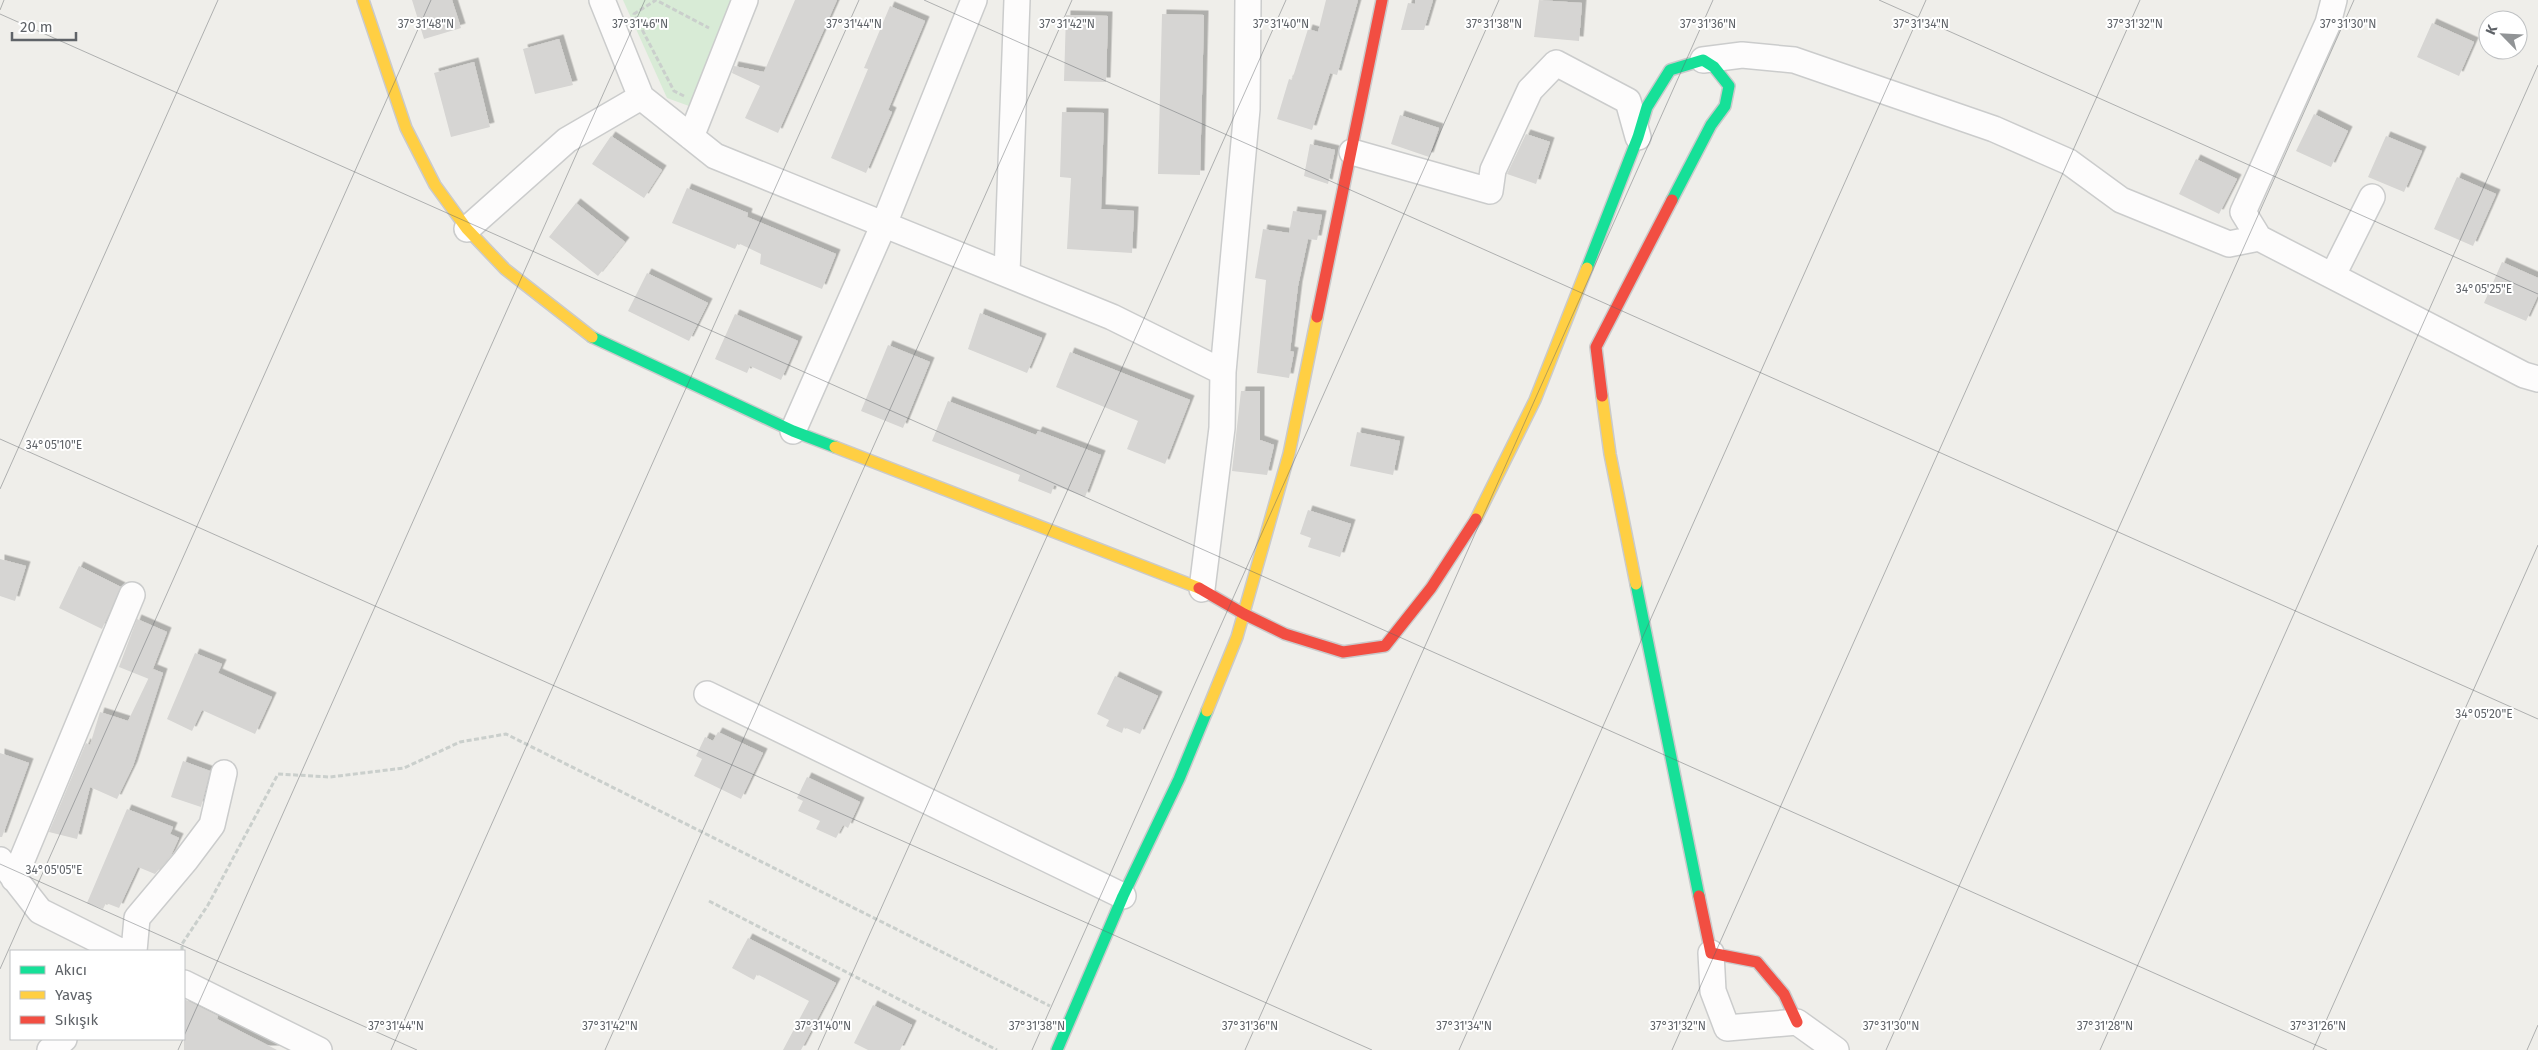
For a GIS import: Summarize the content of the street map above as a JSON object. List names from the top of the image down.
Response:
{
  "legend": ["Akıcı", "Yavaş", "Sıkışık"],
  "scale_bar": "20 m",
  "north": "top left",
  "coordinates": [
    "37°31'48\"N",
    "37°31'46\"N",
    "37°31'44\"N",
    "37°31'42\"N",
    "37°31'40\"N",
    "37°31'36\"N",
    "37°31'34\"N",
    "37°31'32\"N",
    "37°31'38\"N",
    "37°31'30\"N",
    "34°05'25\"E",
    "34°05'10\"E",
    "34°05'20\"E",
    "34°05'05\"E",
    "37°31'28\"N",
    "37°31'26\"N"
  ]
}
